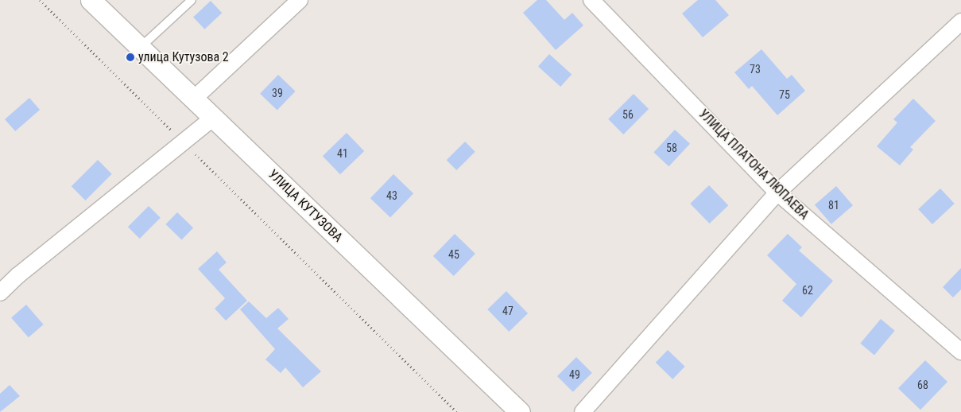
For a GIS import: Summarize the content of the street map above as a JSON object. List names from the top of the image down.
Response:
{
  "streets": {
    "street": ["УЛИЦА ПЛАТОНА ЛЮПАЕВА", "УЛИЦА КУТУЗОВА"]
  },
  "places": ["улица Кутузова 2"],
  "house_numbers": [
    "73",
    "39",
    "75",
    "56",
    "58",
    "41",
    "43",
    "81",
    "45",
    "62",
    "47",
    "49",
    "68"
  ]
}
